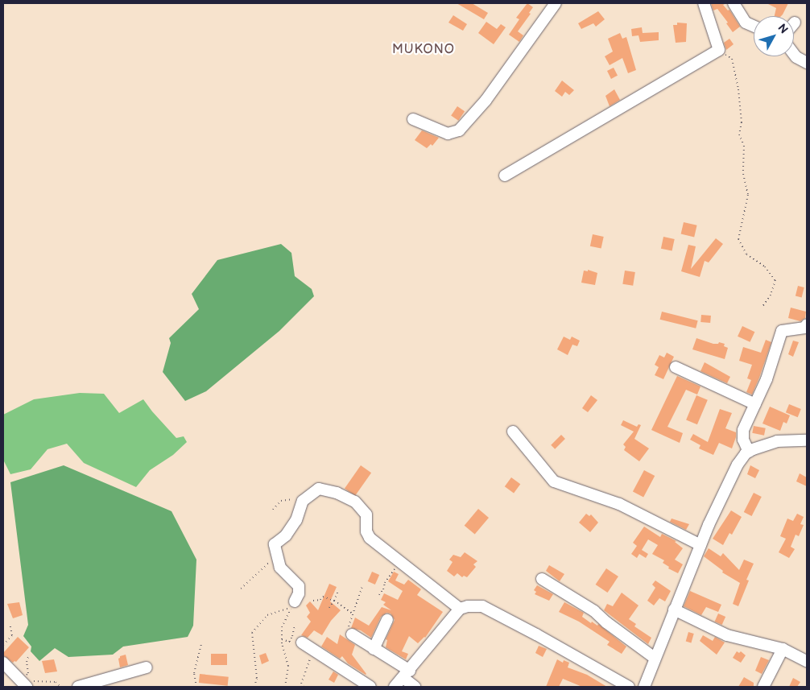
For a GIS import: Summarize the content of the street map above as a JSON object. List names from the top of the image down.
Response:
{
  "districts": ["MUKONO"],
  "north": "top right"
}
